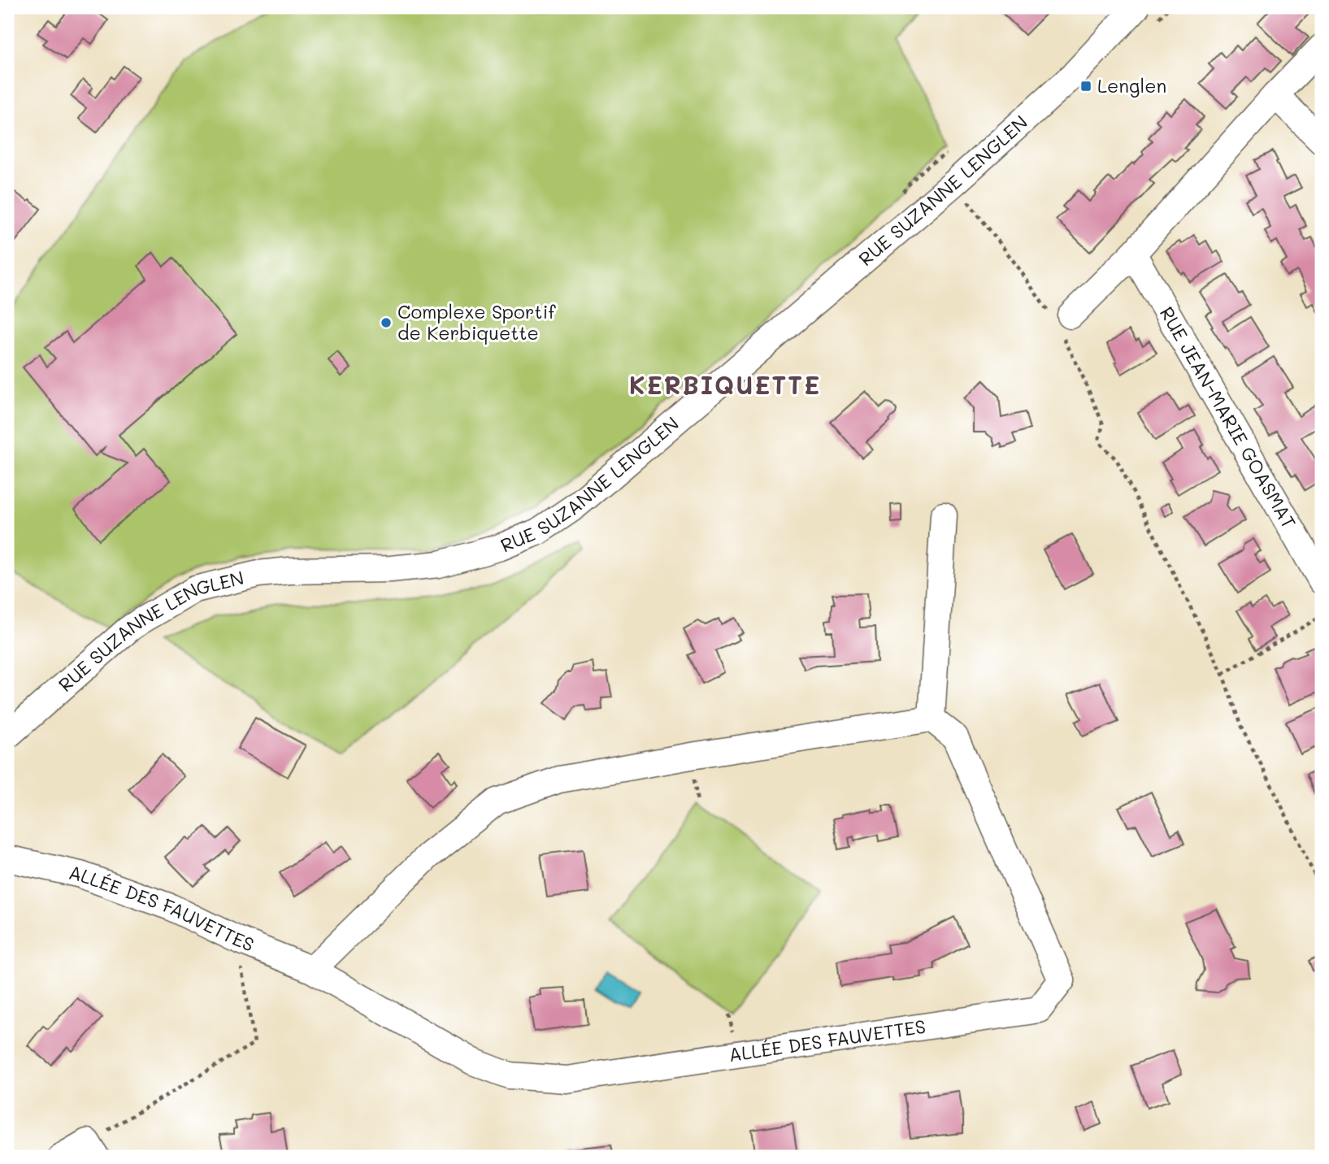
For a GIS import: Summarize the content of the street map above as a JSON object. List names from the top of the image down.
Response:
{
  "streets": {
    "street": ["RUE SUZANNE LENGLEN", "RUE JEAN-MARIE GOASMAT", "ALLÉE DES FAUVETTES"]
  },
  "districts": ["KERBIQUETTE"],
  "places": {
    "transit": ["Lenglen"],
    "other": ["Complexe Sportif de Kerbiquette"]
  }
}
